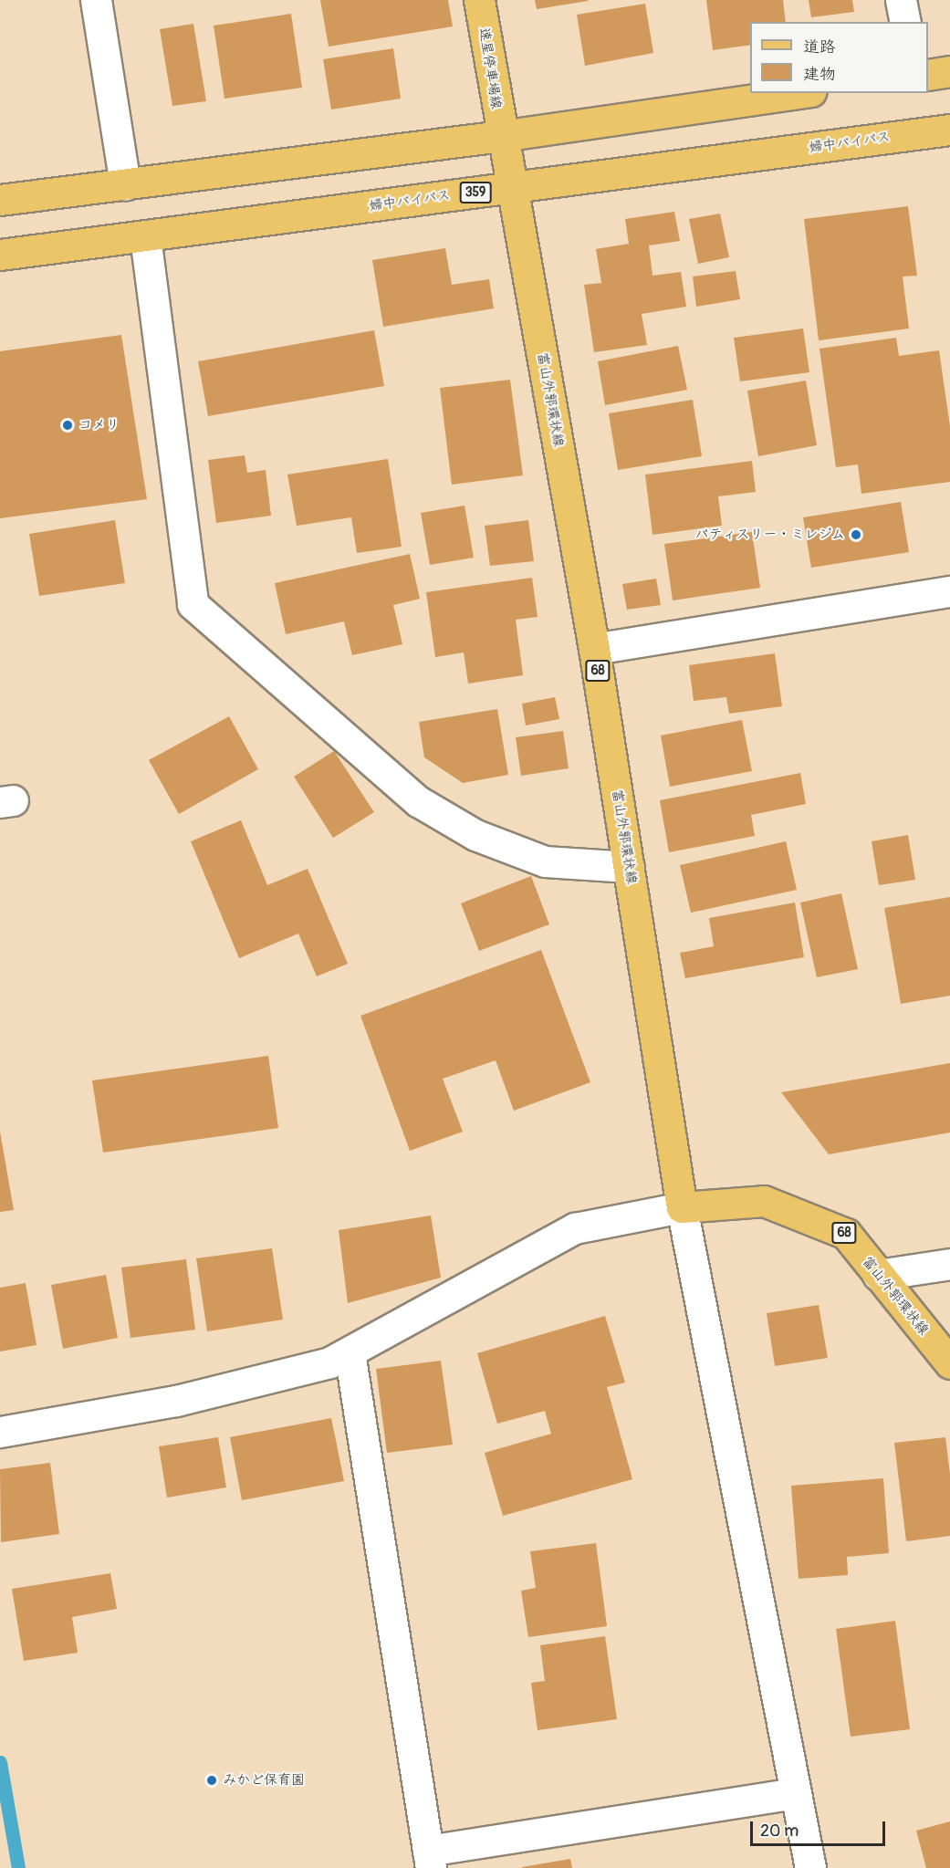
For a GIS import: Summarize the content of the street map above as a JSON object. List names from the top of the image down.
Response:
{
  "streets": {
    "main road": [
      "速星停車場線",
      "婦中バイパス",
      "359",
      "富山外郭環状線",
      "68"
    ]
  },
  "crossings": [
    ["速星停車場線", "富山外郭環状線"],
    ["婦中バイパス", "富山外郭環状線"]
  ],
  "places": ["コメリ", "パティスリー・ミレジム", "みかど保育園"],
  "legend": ["道路", "建物"],
  "scale_bar": "20 m"
}
